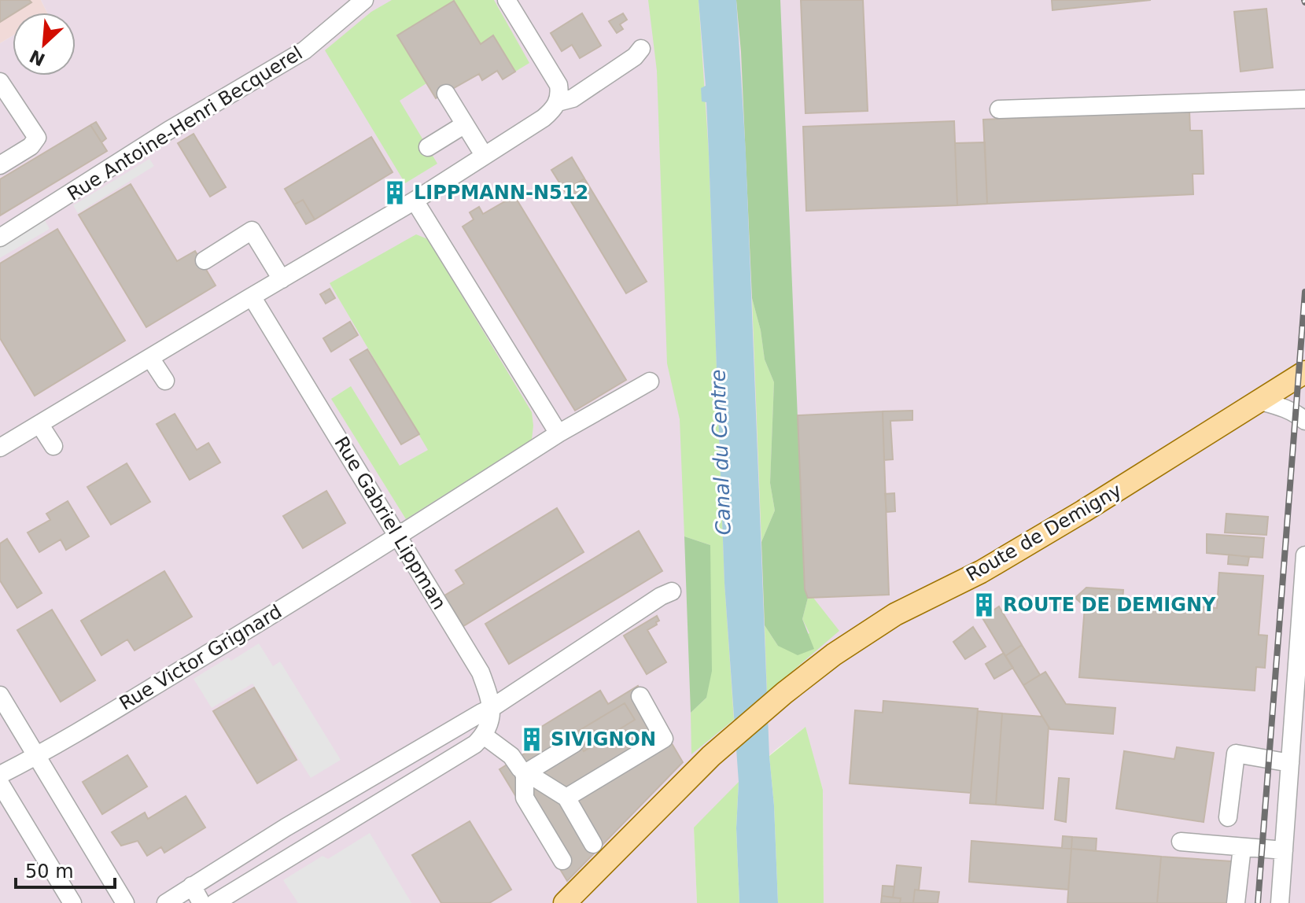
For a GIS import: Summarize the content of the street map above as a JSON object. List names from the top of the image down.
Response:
{
  "streets": {
    "main road": ["Route de Demigny"],
    "street": ["Rue Antoine-Henri Becquerel", "Rue Gabriel Lippman", "Rue Victor Grignard"]
  },
  "crossings": [
    ["Rue Gabriel Lippman", "Rue Victor Grignard"]
  ],
  "water": ["Canal du Centre"],
  "places": {
    "building": ["LIPPMANN-N512", "ROUTE DE DEMIGNY", "SIVIGNON"]
  },
  "scale_bar": "50 m",
  "north": "bottom left"
}
